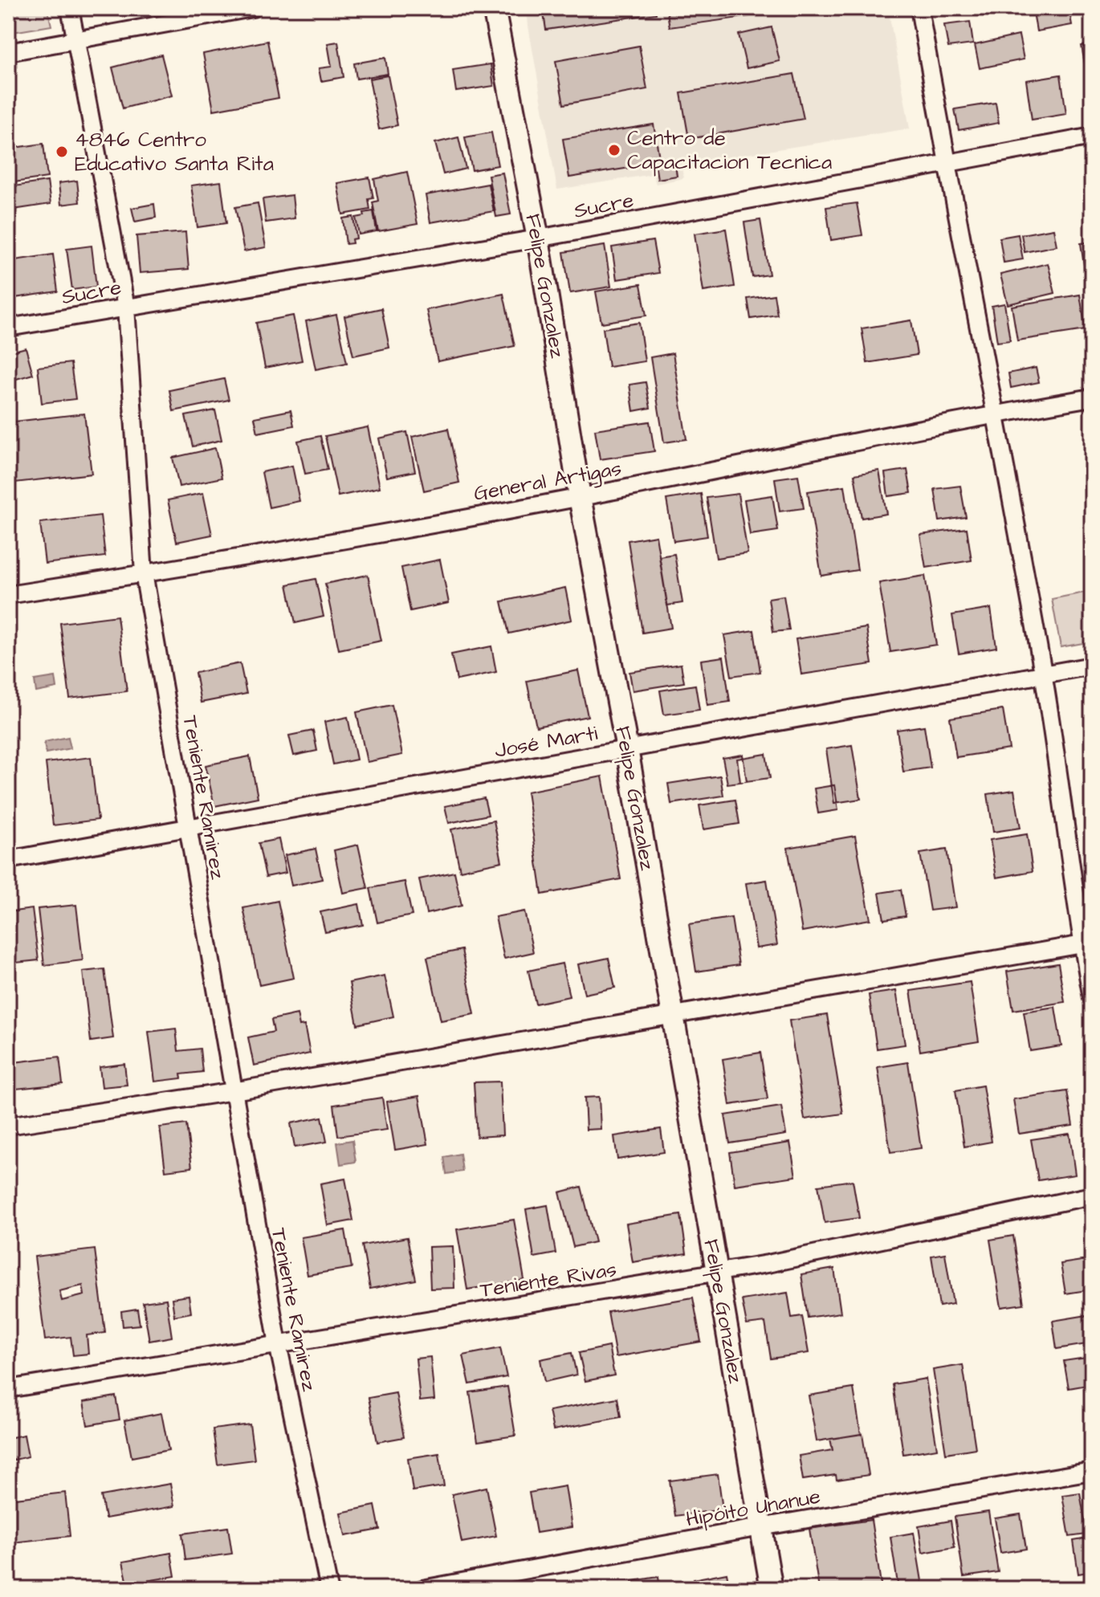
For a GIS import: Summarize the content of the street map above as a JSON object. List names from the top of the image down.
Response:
{
  "streets": {
    "street": [
      "Sucre",
      "Felipe Gonzalez",
      "General Artigas",
      "José Marti",
      "Teniente Ramirez",
      "Teniente Rivas",
      "Hipóito Unanue"
    ]
  },
  "crossings": [
    ["Sucre", "Felipe Gonzalez"],
    ["Sucre", "Teniente Ramirez"],
    ["Felipe Gonzalez", "General Artigas"],
    ["Felipe Gonzalez", "José Marti"],
    ["Felipe Gonzalez", "Teniente Rivas"],
    ["Felipe Gonzalez", "Hipóito Unanue"],
    ["General Artigas", "Teniente Ramirez"],
    ["José Marti", "Teniente Ramirez"],
    ["Teniente Ramirez", "Teniente Rivas"]
  ],
  "places": ["Centro de Capacitacion Tecnica", "4846 Centro Educativo Santa Rita"]
}
